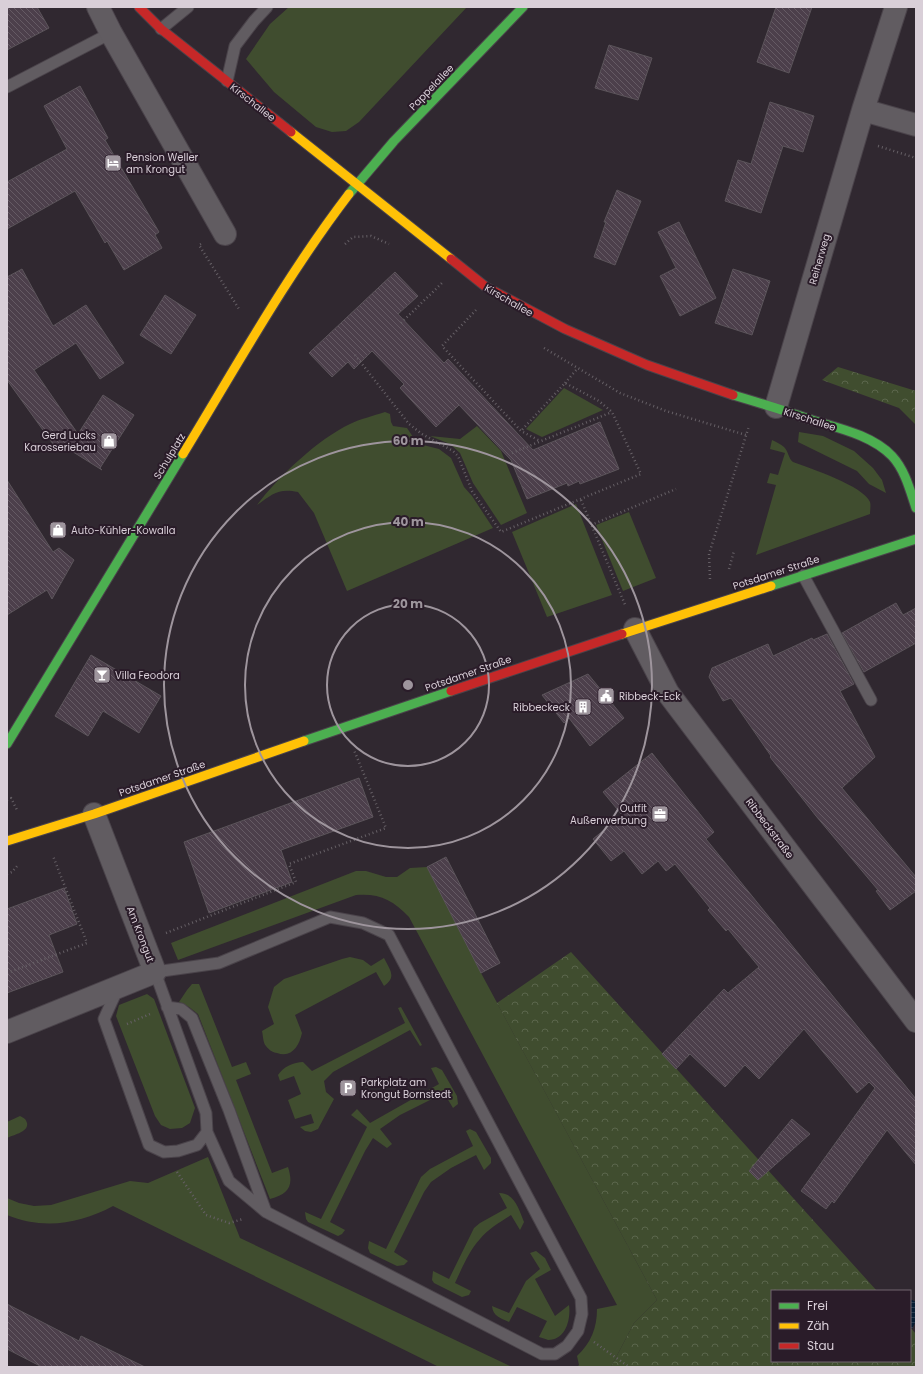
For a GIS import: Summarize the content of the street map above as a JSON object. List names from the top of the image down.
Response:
{
  "streets": {
    "street": [
      "Pappelallee",
      "Kirschallee",
      "Reiherweg",
      "Schulplatz",
      "Potsdamer Straße",
      "Ribbeckstraße",
      "Am Krongut"
    ]
  },
  "crossings": [
    ["Pappelallee", "Kirschallee"],
    ["Pappelallee", "Schulplatz"],
    ["Kirschallee", "Reiherweg"],
    ["Kirschallee", "Schulplatz"],
    ["Potsdamer Straße", "Ribbeckstraße"],
    ["Potsdamer Straße", "Am Krongut"]
  ],
  "places": {
    "hotel": ["Pension Weller am Krongut"],
    "shop": ["Gerd Lucks Karosseriebau", "Auto-Kühler-Kowalla"],
    "bar": ["Villa Feodora"],
    "public building": ["Ribbeck-Eck"],
    "building": ["Ribbeckeck"],
    "office": ["Outfit Außenwerbung"],
    "parking": ["Parkplatz am Krongut Bornstedt"]
  },
  "legend": ["Frei", "Zäh", "Stau"],
  "rings": ["60 m", "40 m", "20 m"]
}
